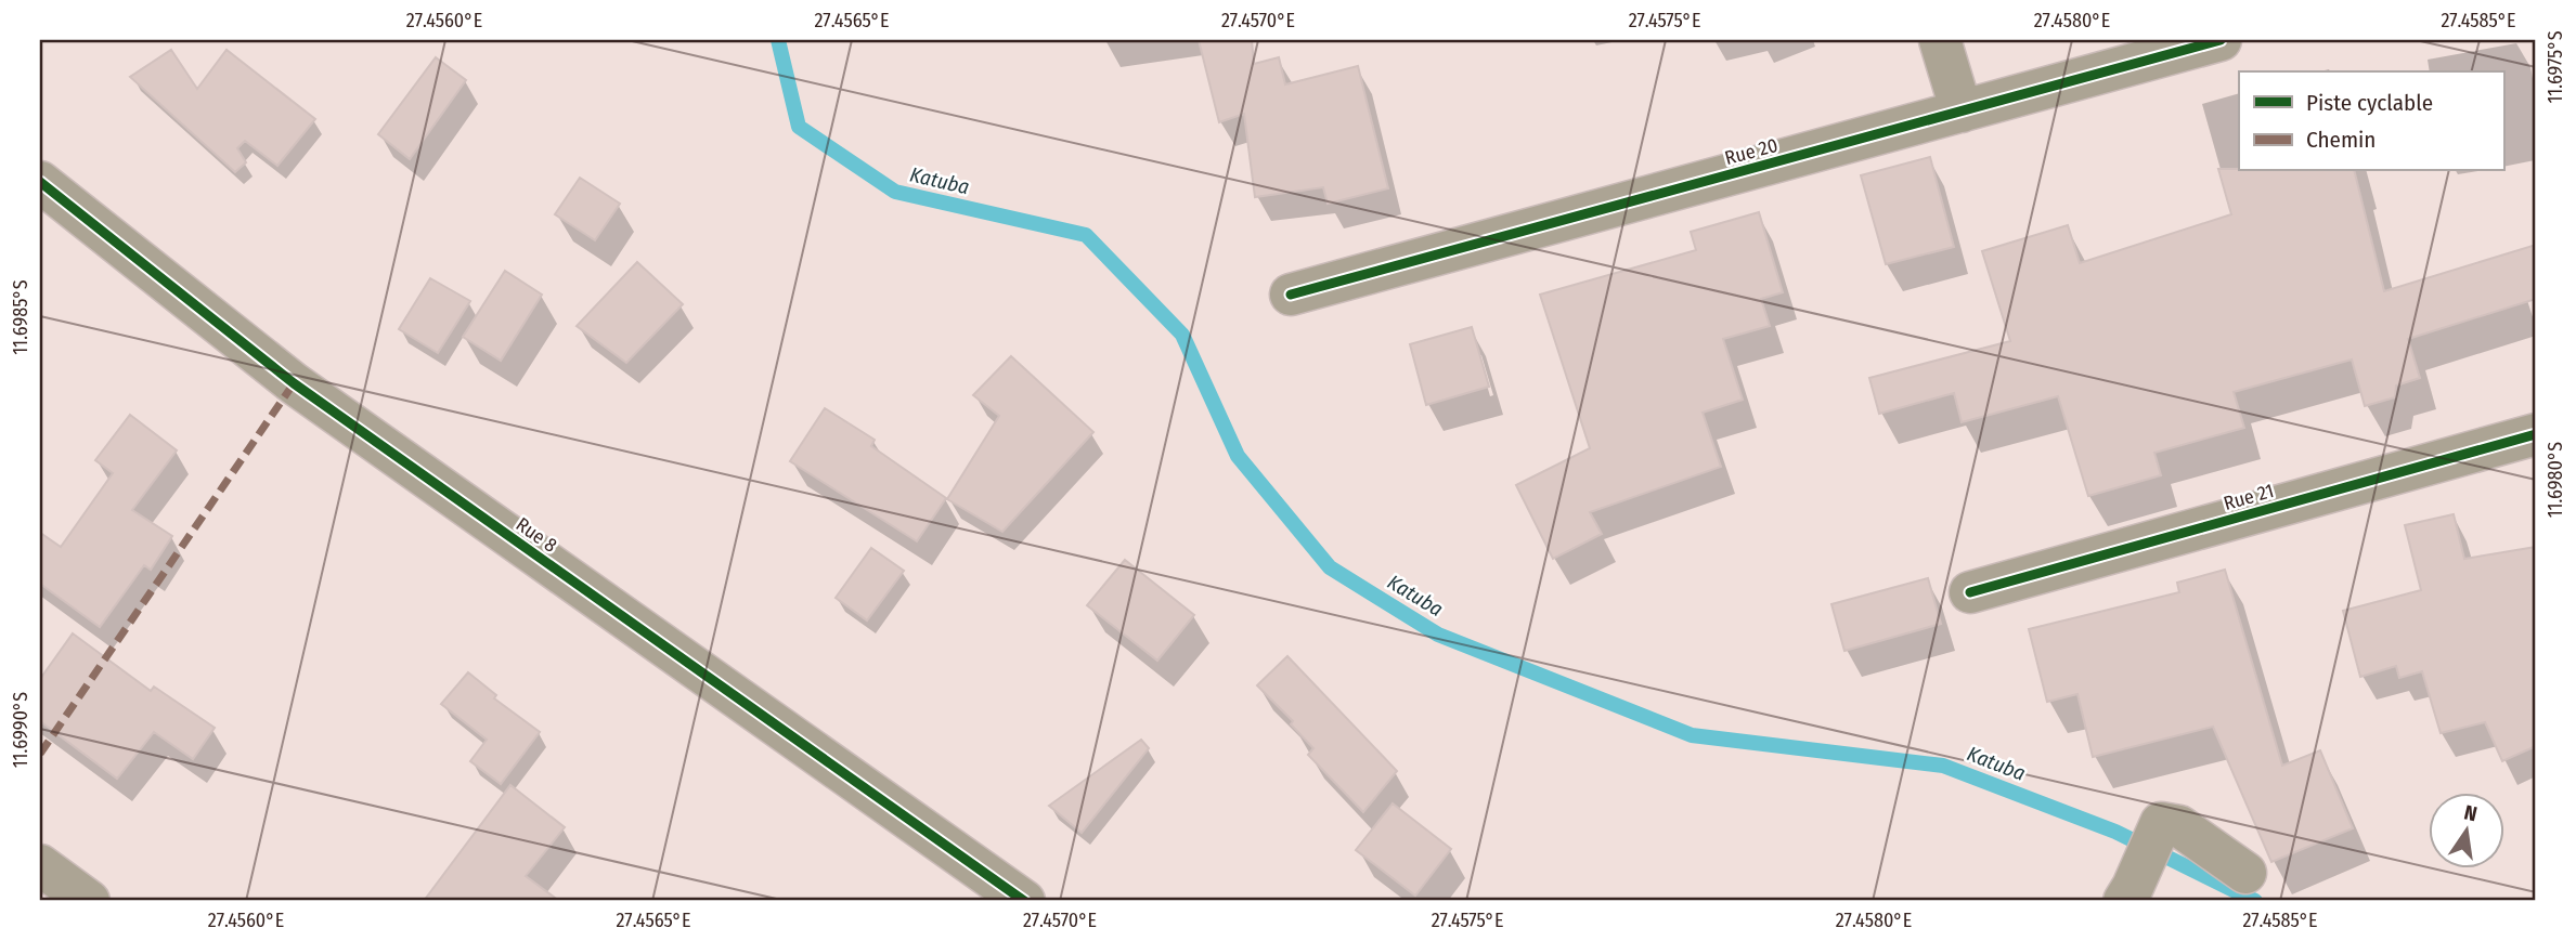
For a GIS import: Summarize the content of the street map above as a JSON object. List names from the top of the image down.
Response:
{
  "streets": {
    "street": ["Rue 20", "Rue 21", "Rue 8"]
  },
  "water": ["Katuba"],
  "legend": ["Piste cyclable", "Chemin"],
  "north": "top",
  "coordinates": [
    "27.4560°E",
    "27.4565°E",
    "27.4570°E",
    "27.4575°E",
    "27.4580°E",
    "27.4585°E",
    "11.6975°S",
    "11.6985°S",
    "11.6980°S",
    "11.6990°S"
  ]
}
